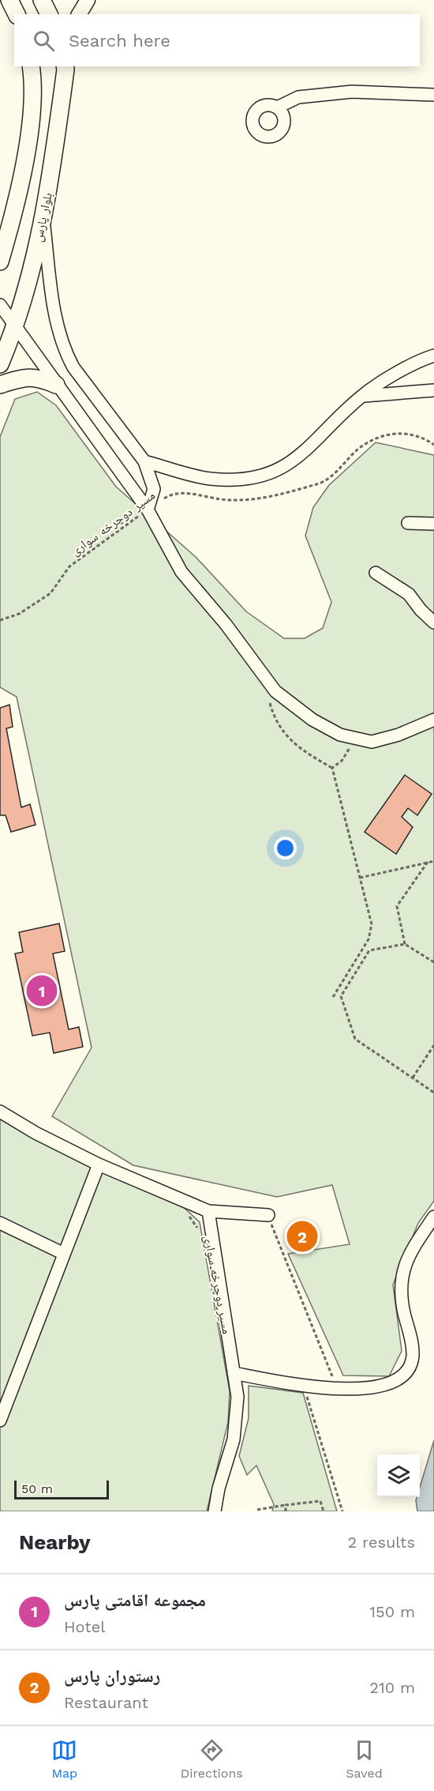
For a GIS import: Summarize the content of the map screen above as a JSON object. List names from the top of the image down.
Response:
{
  "streets": {
    "main road": ["بلوار پارس"],
    "path": ["مسیر دوچرخه سواری"]
  },
  "scale_bar": "50 m",
  "page": {
    "search": "Search here",
    "pins": ["1", "2"],
    "scale": "50 m",
    "heading": ["Nearby", "2 results"],
    "list": [
      {
        "mark": "1",
        "name": "مجموعه اقامتی پارس",
        "note": "Hotel",
        "value": "150 m"
      },
      {
        "mark": "2",
        "name": "رستوران پارس",
        "note": "Restaurant",
        "value": "210 m"
      }
    ],
    "nav": ["Map", "Directions", "Saved"]
  }
}
